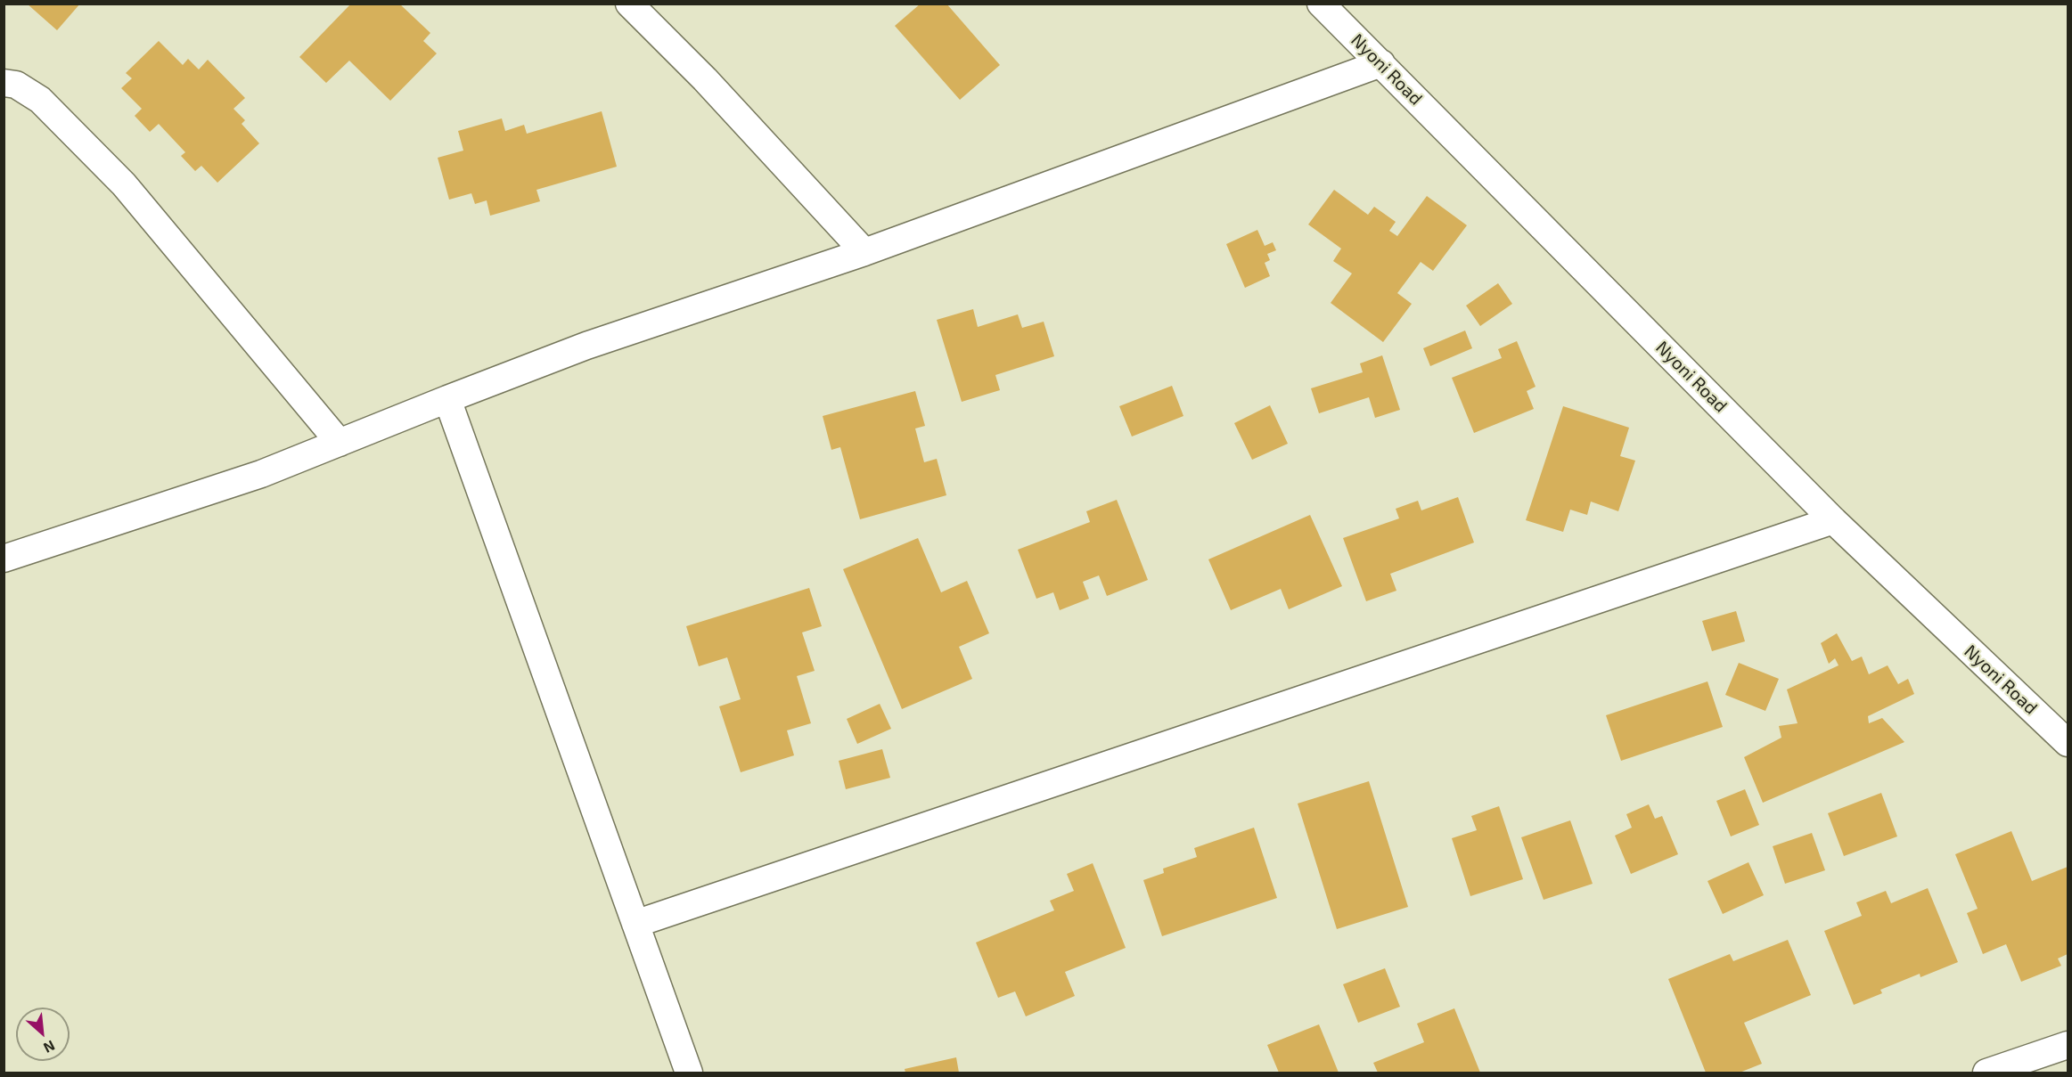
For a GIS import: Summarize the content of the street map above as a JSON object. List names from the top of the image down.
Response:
{
  "streets": {
    "street": ["Nyoni Road"]
  },
  "north": "bottom right"
}
